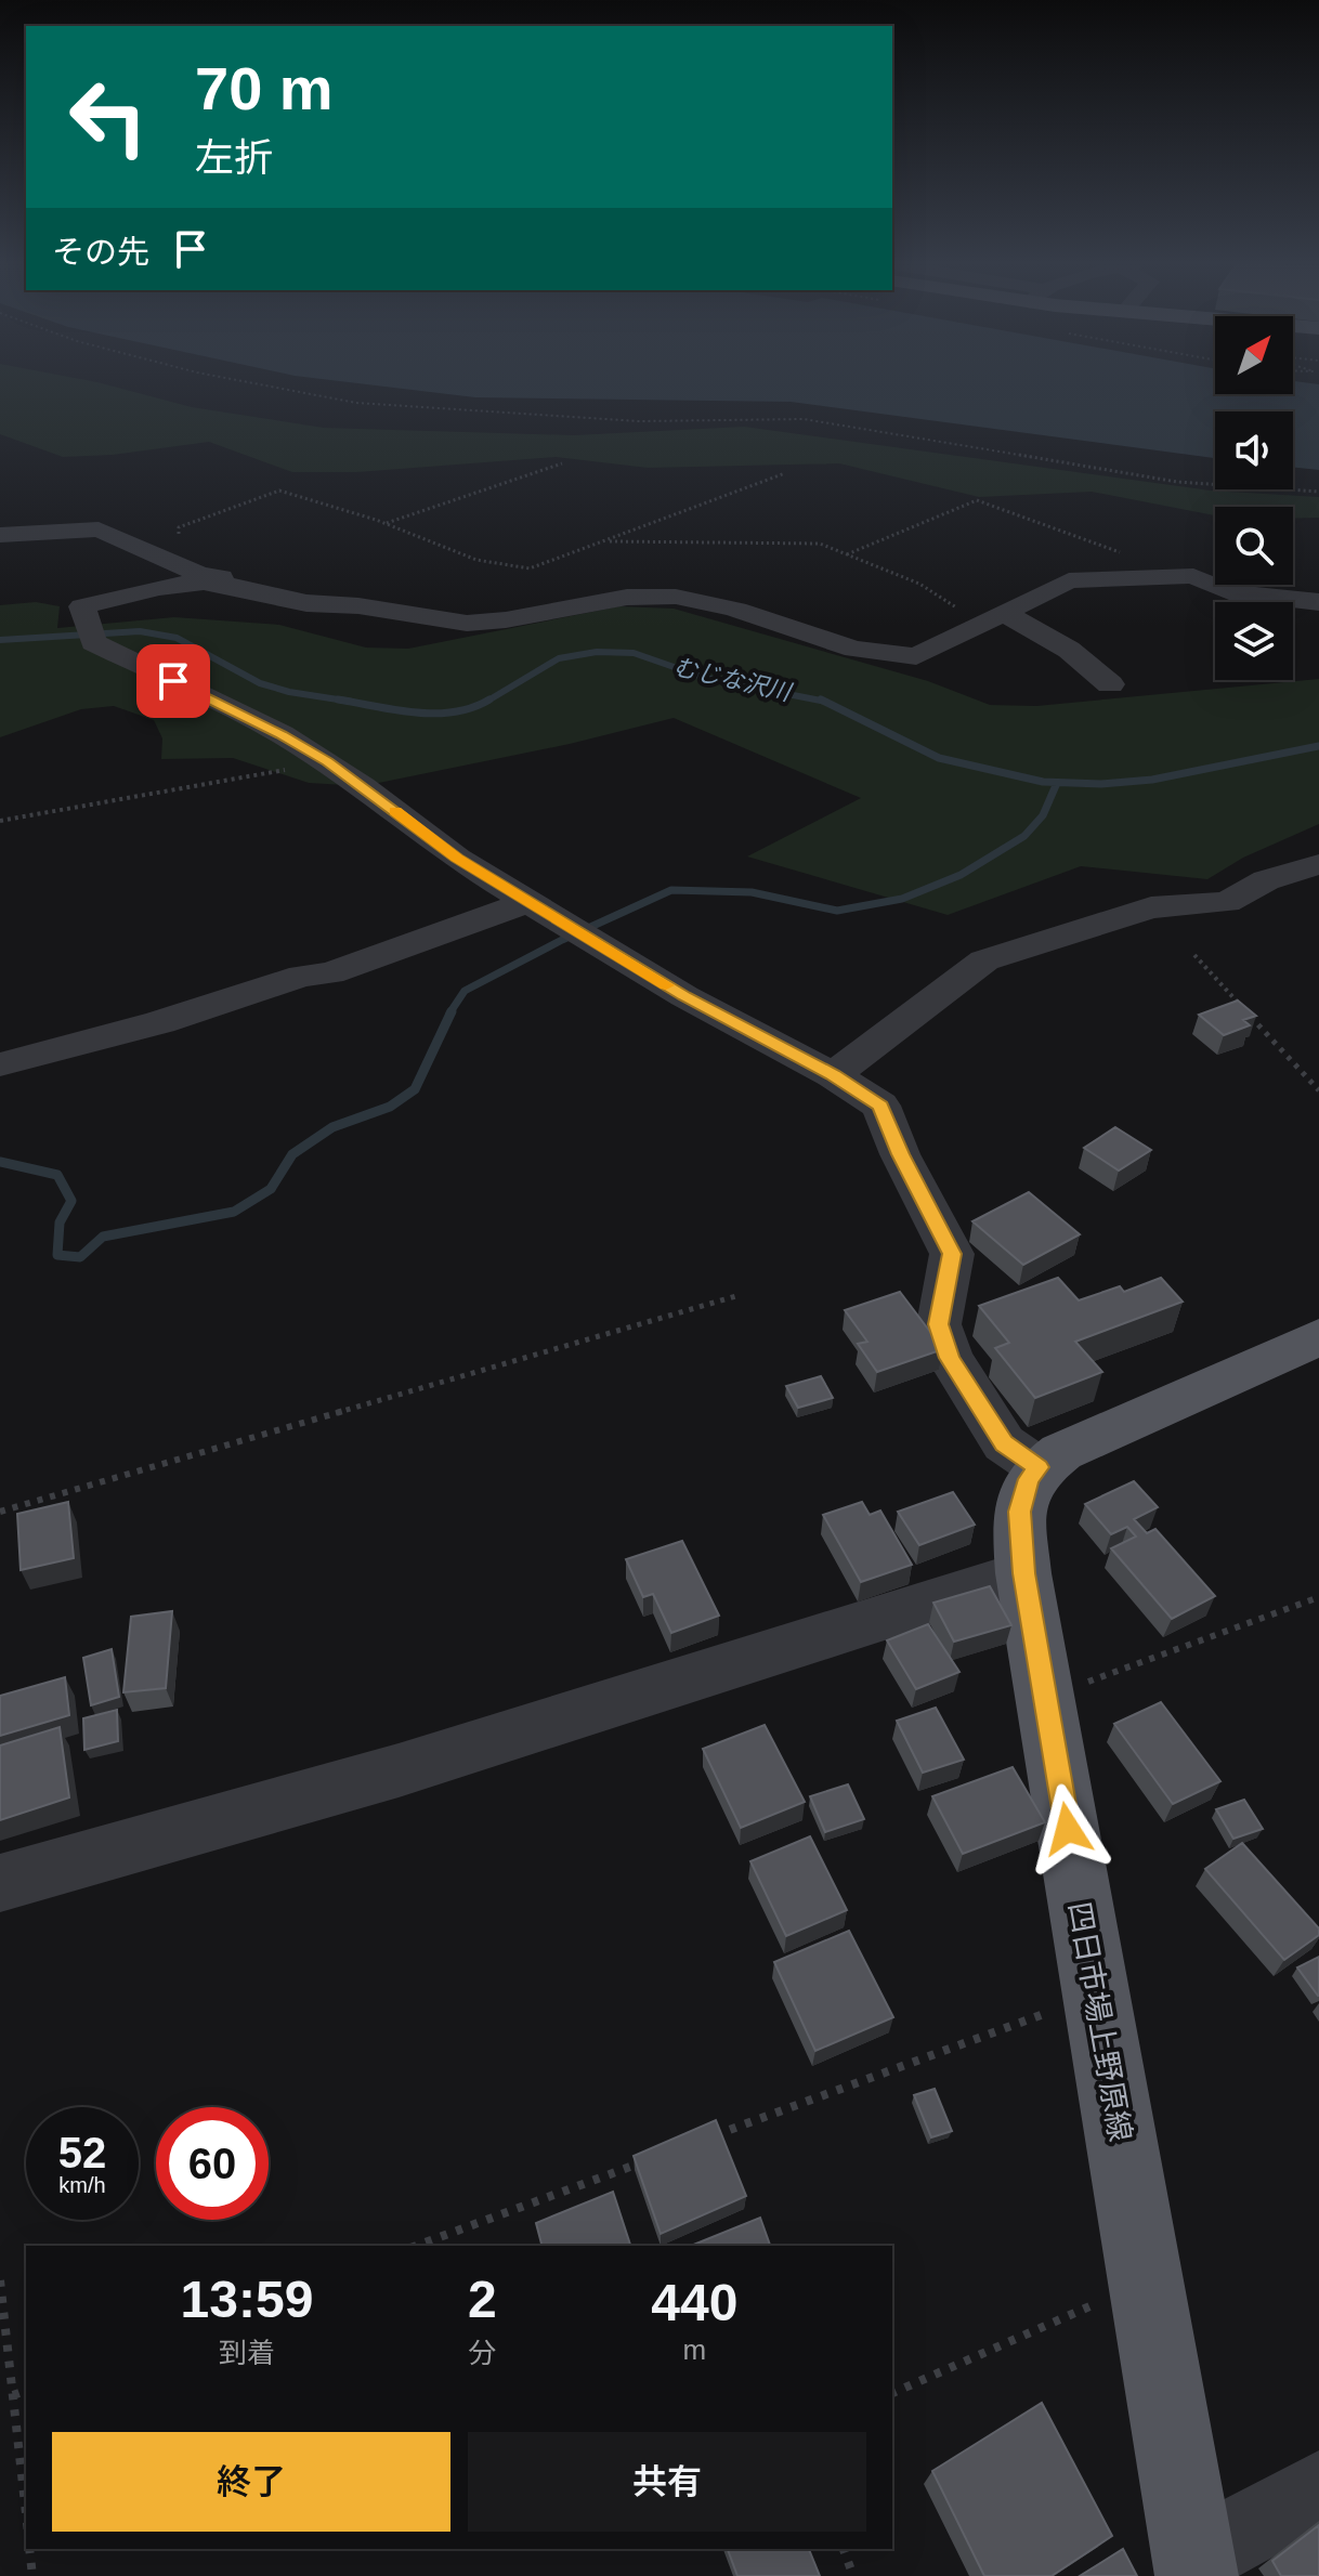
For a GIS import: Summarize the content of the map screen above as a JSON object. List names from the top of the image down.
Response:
{
  "streets": {
    "main road": ["四日市場上野原線"]
  },
  "water": ["むじな沢川"],
  "north": "top right",
  "page": {
    "turn": ["70 m", "左折"],
    "then": "その先",
    "speed": "52 km/h",
    "limit": "60",
    "eta": [
      "13:59",
      "到着",
      "2",
      "分",
      "440",
      "m"
    ],
    "buttons": ["終了", "共有"]
  }
}
